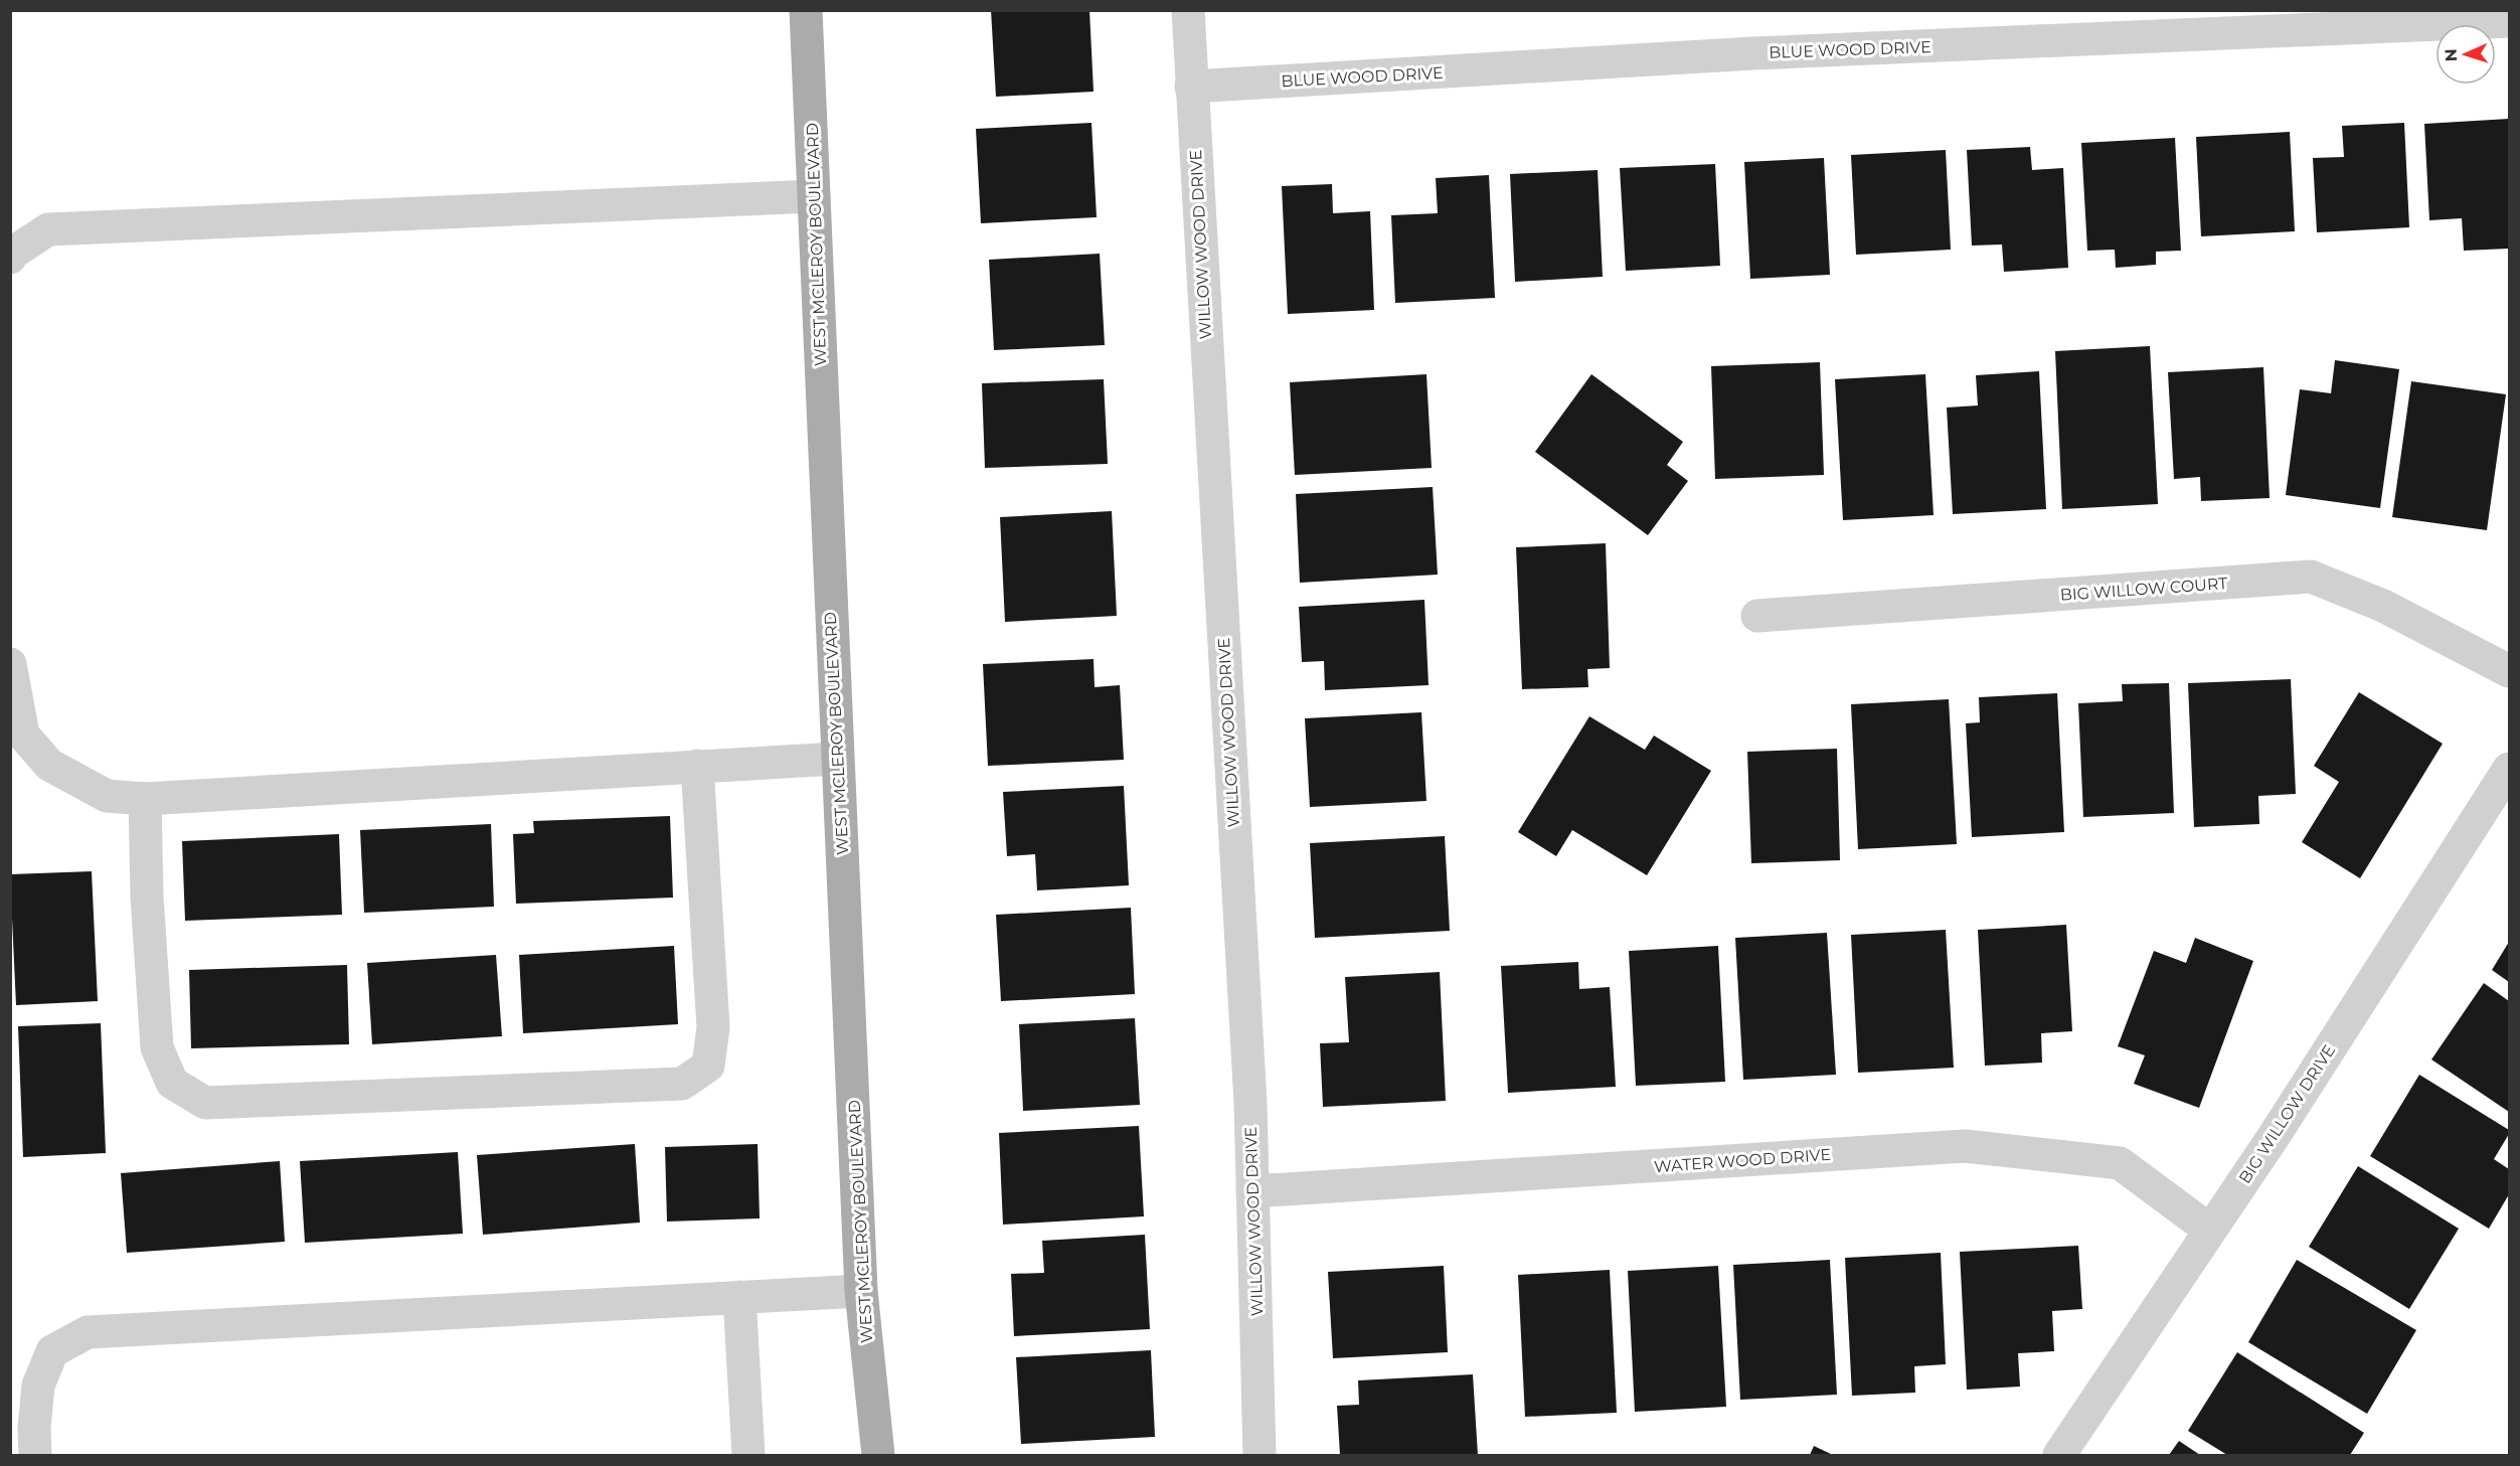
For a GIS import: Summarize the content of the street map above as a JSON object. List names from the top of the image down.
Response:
{
  "streets": {
    "main road": ["WEST MCLEROY BOULEVARD"],
    "street": [
      "BLUE WOOD DRIVE",
      "WILLOW WOOD DRIVE",
      "BIG WILLOW COURT",
      "BIG WILLOW DRIVE",
      "WATER WOOD DRIVE"
    ]
  },
  "crossings": [
    ["BLUE WOOD DRIVE", "WILLOW WOOD DRIVE"],
    ["WILLOW WOOD DRIVE", "WATER WOOD DRIVE"],
    ["BIG WILLOW DRIVE", "WATER WOOD DRIVE"]
  ],
  "north": "left"
}
